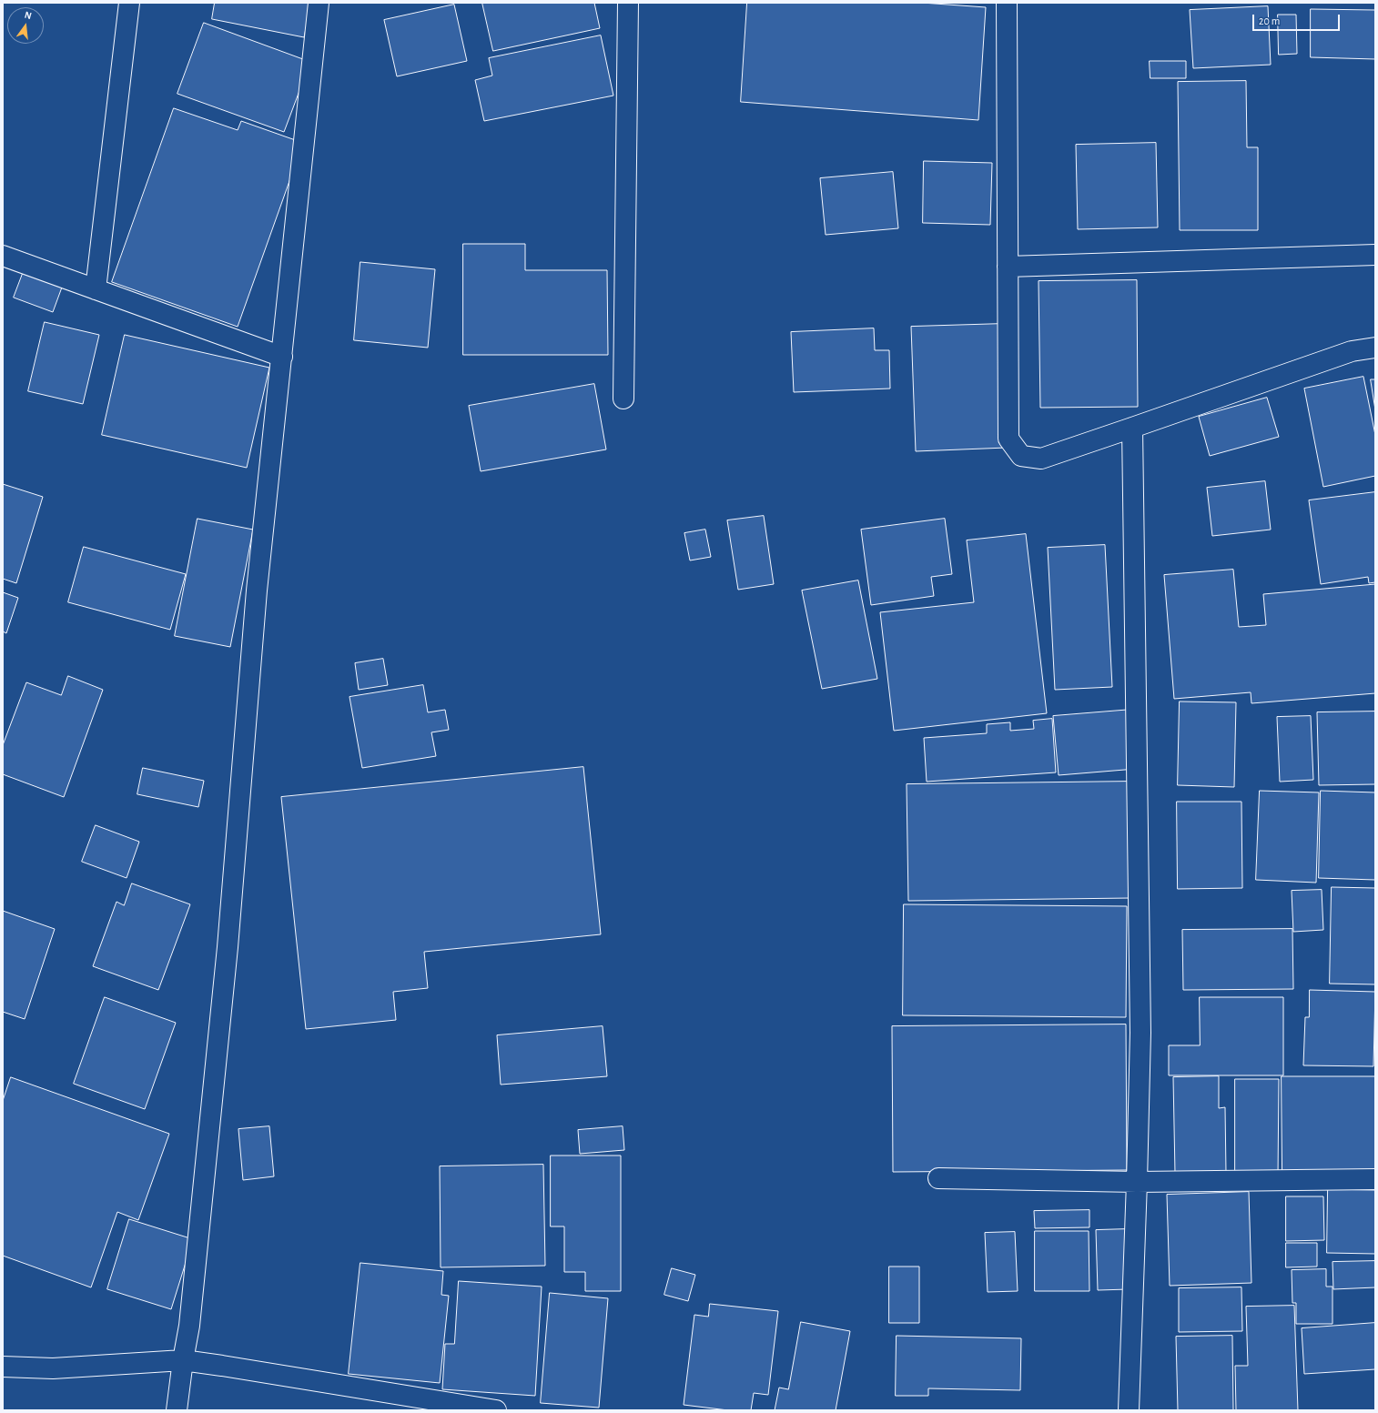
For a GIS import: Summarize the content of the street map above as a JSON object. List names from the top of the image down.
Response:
{
  "scale_bar": "20 m",
  "north": "top"
}
